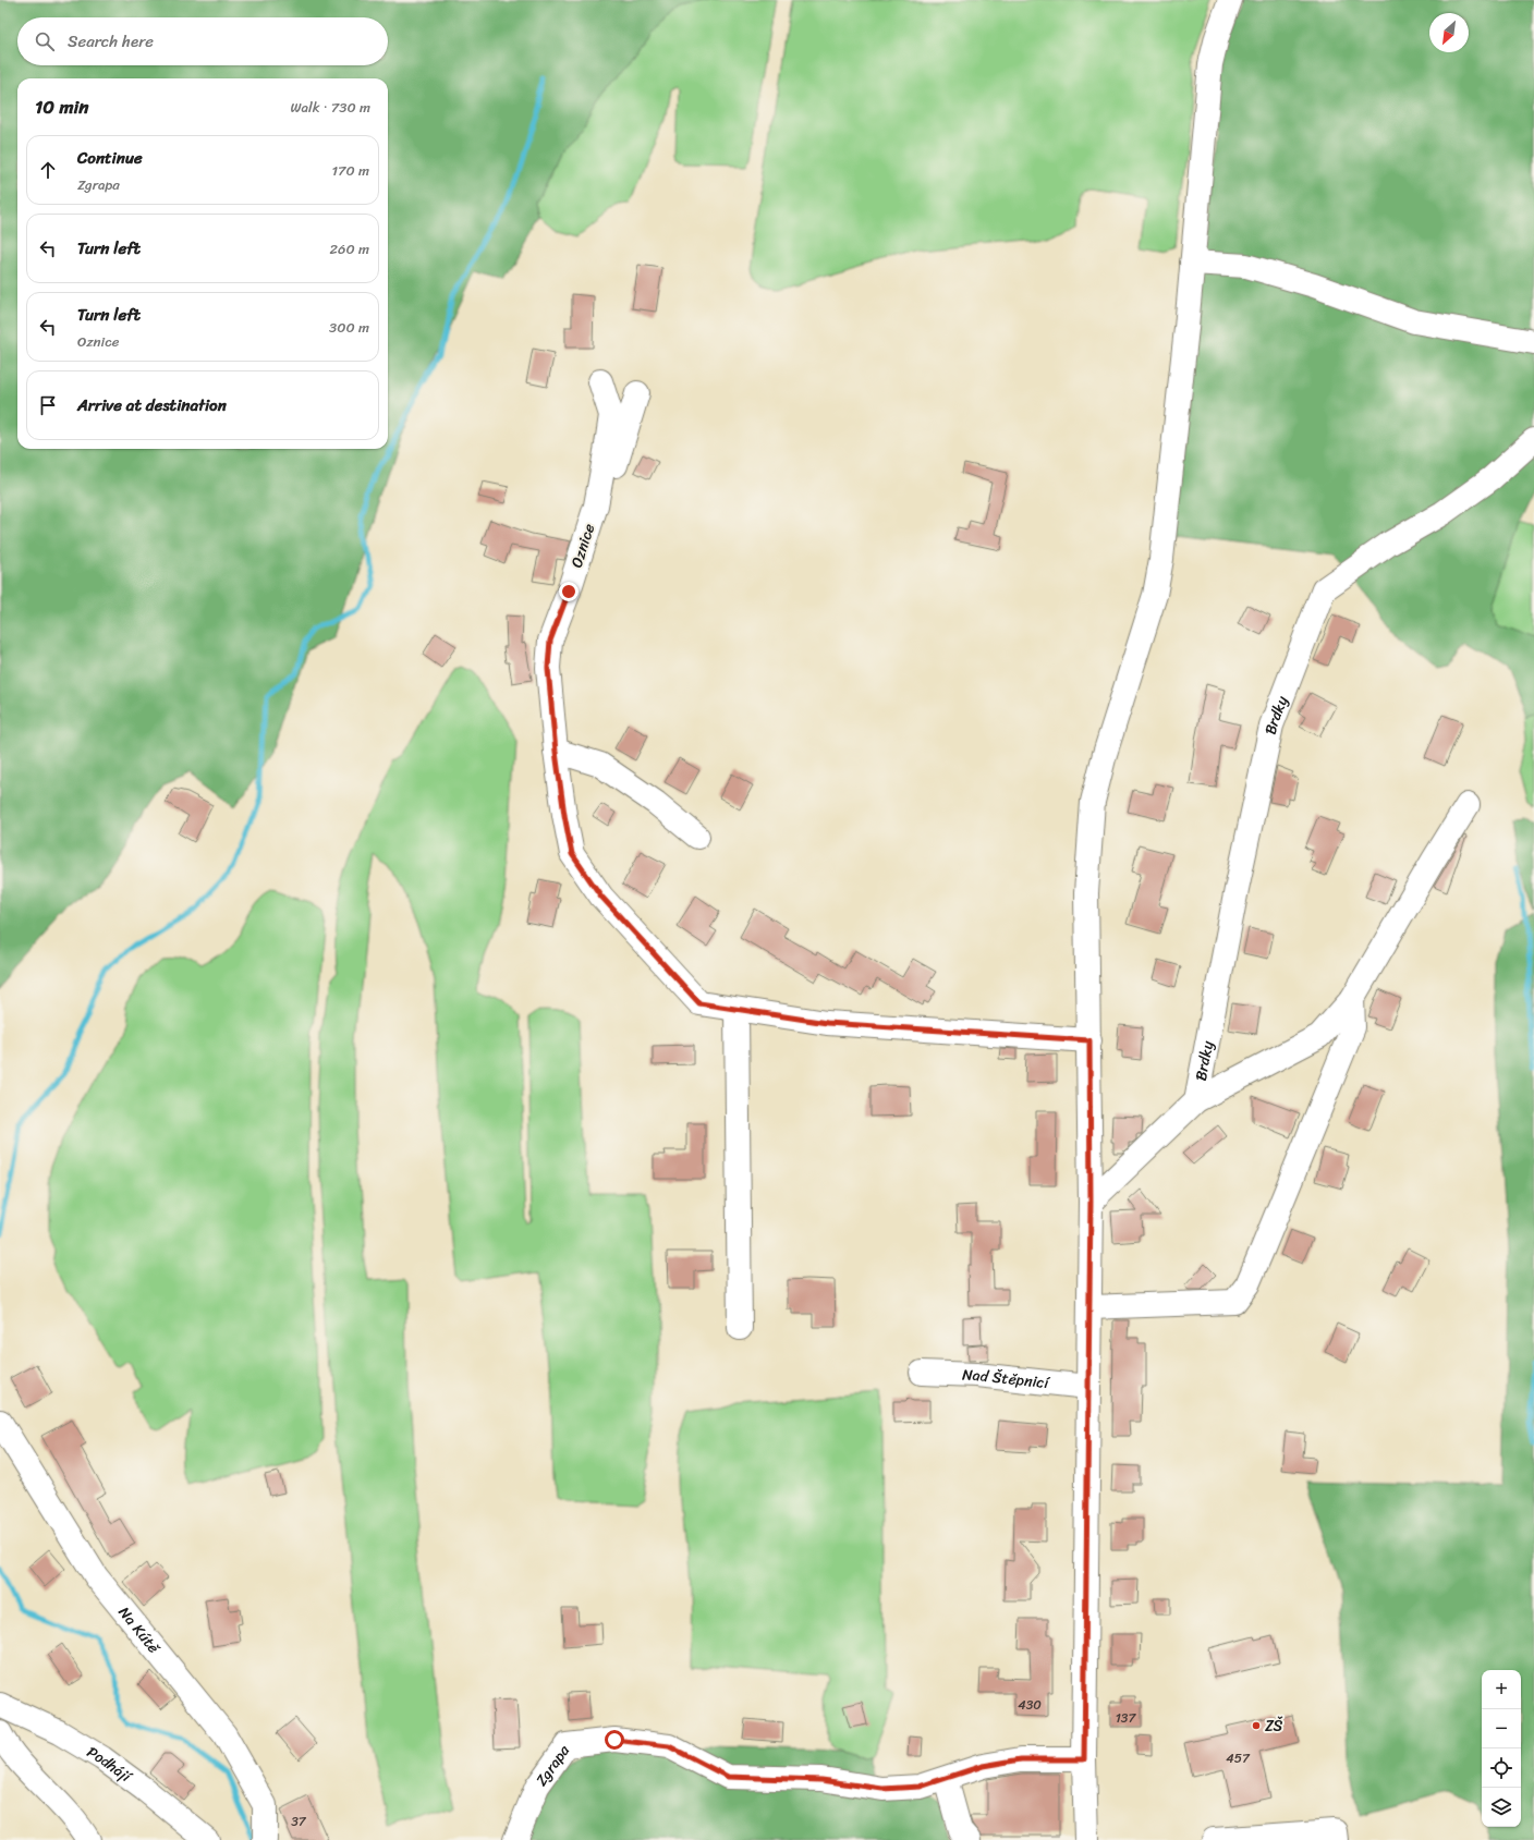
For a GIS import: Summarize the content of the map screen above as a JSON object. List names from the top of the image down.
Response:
{
  "streets": {
    "street": [
      "Oznice",
      "Brdky",
      "Nad Štěpnicí",
      "Na Kútě",
      "Podhájí",
      "Zgrapa"
    ]
  },
  "places": ["ZŠ"],
  "house_numbers": [
    "430",
    "137",
    "457",
    "37"
  ],
  "north": "bottom left",
  "page": {
    "search": "Search here",
    "heading": ["10 min", "Walk · 730 m"],
    "list": [
      ["Continue", "Zgrapa", "170 m"],
      ["Turn left", "260 m"],
      ["Turn left", "Oznice", "300 m"],
      "Arrive at destination"
    ],
    "map_buttons": ["+", "−"]
  }
}
